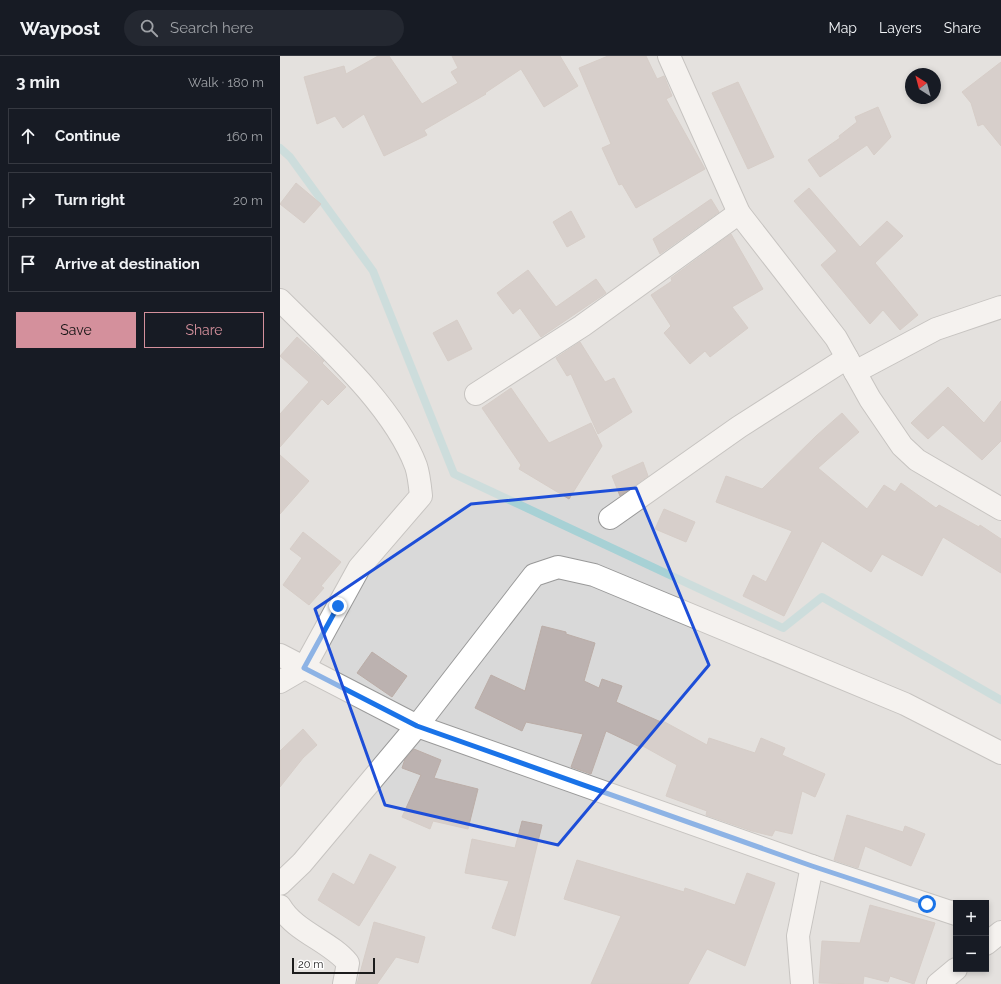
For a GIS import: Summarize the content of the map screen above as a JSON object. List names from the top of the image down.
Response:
{
  "scale_bar": "20 m",
  "north": "top left",
  "page": {
    "header": "Waypost",
    "search": "Search here",
    "nav": ["Map", "Layers", "Share"],
    "heading": ["3 min", "Walk · 180 m"],
    "list": [
      ["Continue", "160 m"],
      ["Turn right", "20 m"],
      "Arrive at destination"
    ],
    "buttons": ["Save", "Share"],
    "map_buttons": ["+", "−"],
    "scale": "20 m"
  }
}
